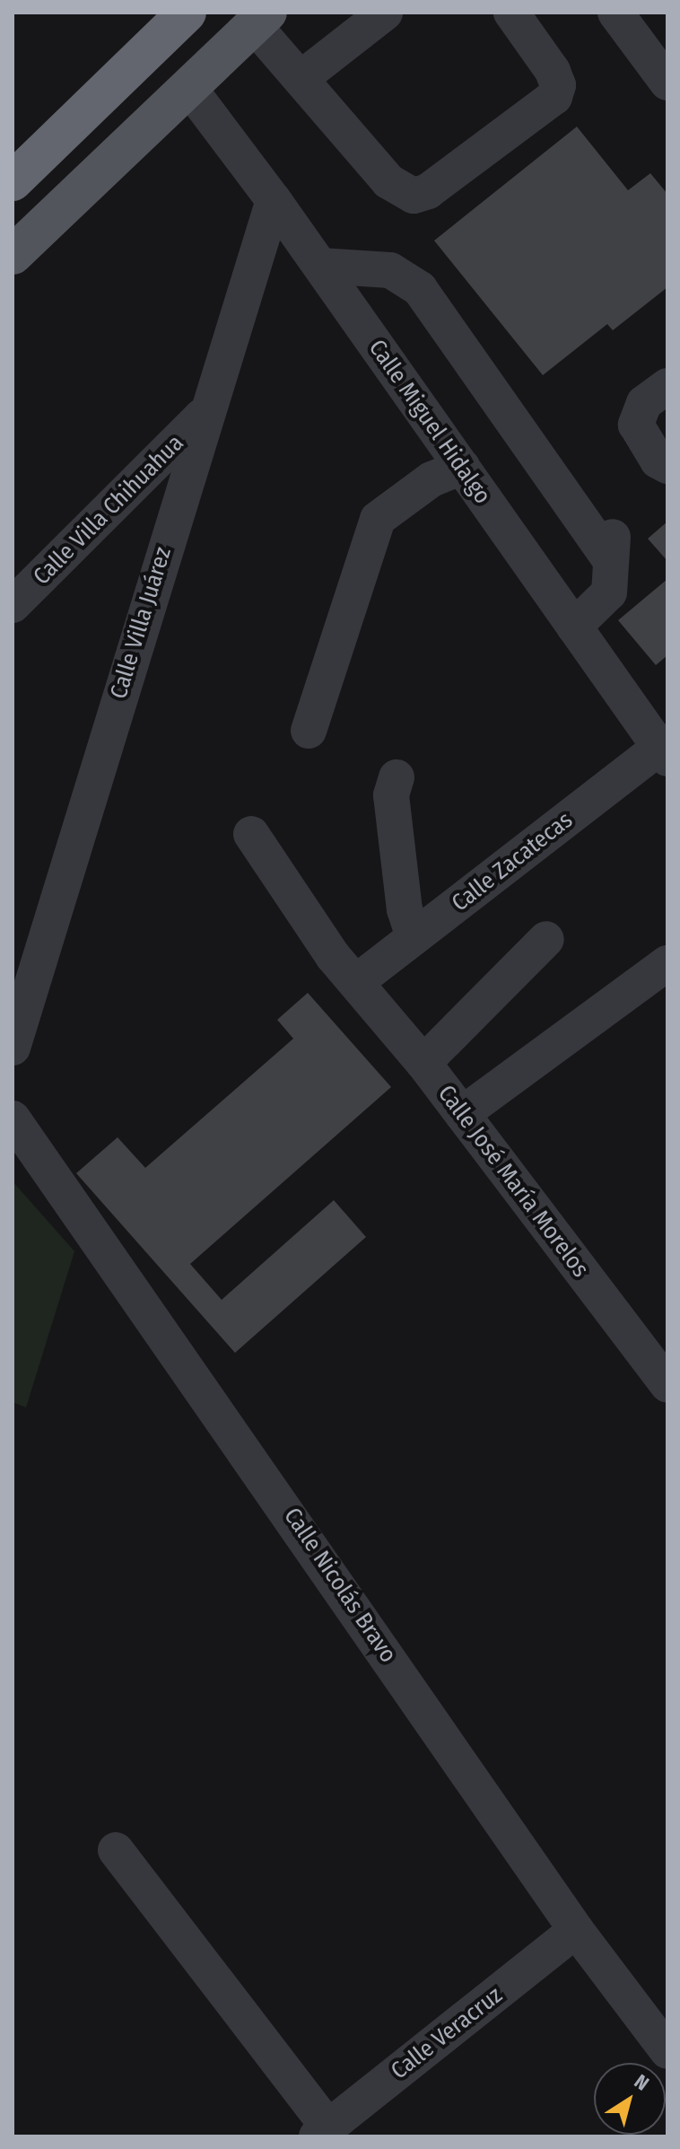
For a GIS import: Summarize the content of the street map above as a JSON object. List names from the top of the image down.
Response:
{
  "streets": {
    "street": [
      "Calle Miguel Hidalgo",
      "Calle Villa Chihuahua",
      "Calle Villa Juárez",
      "Calle Zacatecas",
      "Calle José María Morelos",
      "Calle Nicolás Bravo",
      "Calle Veracruz"
    ]
  },
  "crossings": [
    ["Calle Miguel Hidalgo", "Calle Villa Juárez"],
    ["Calle Miguel Hidalgo", "Calle Zacatecas"],
    ["Calle Villa Chihuahua", "Calle Villa Juárez"],
    ["Calle Zacatecas", "Calle José María Morelos"],
    ["Calle Nicolás Bravo", "Calle Veracruz"]
  ],
  "north": "top right"
}
